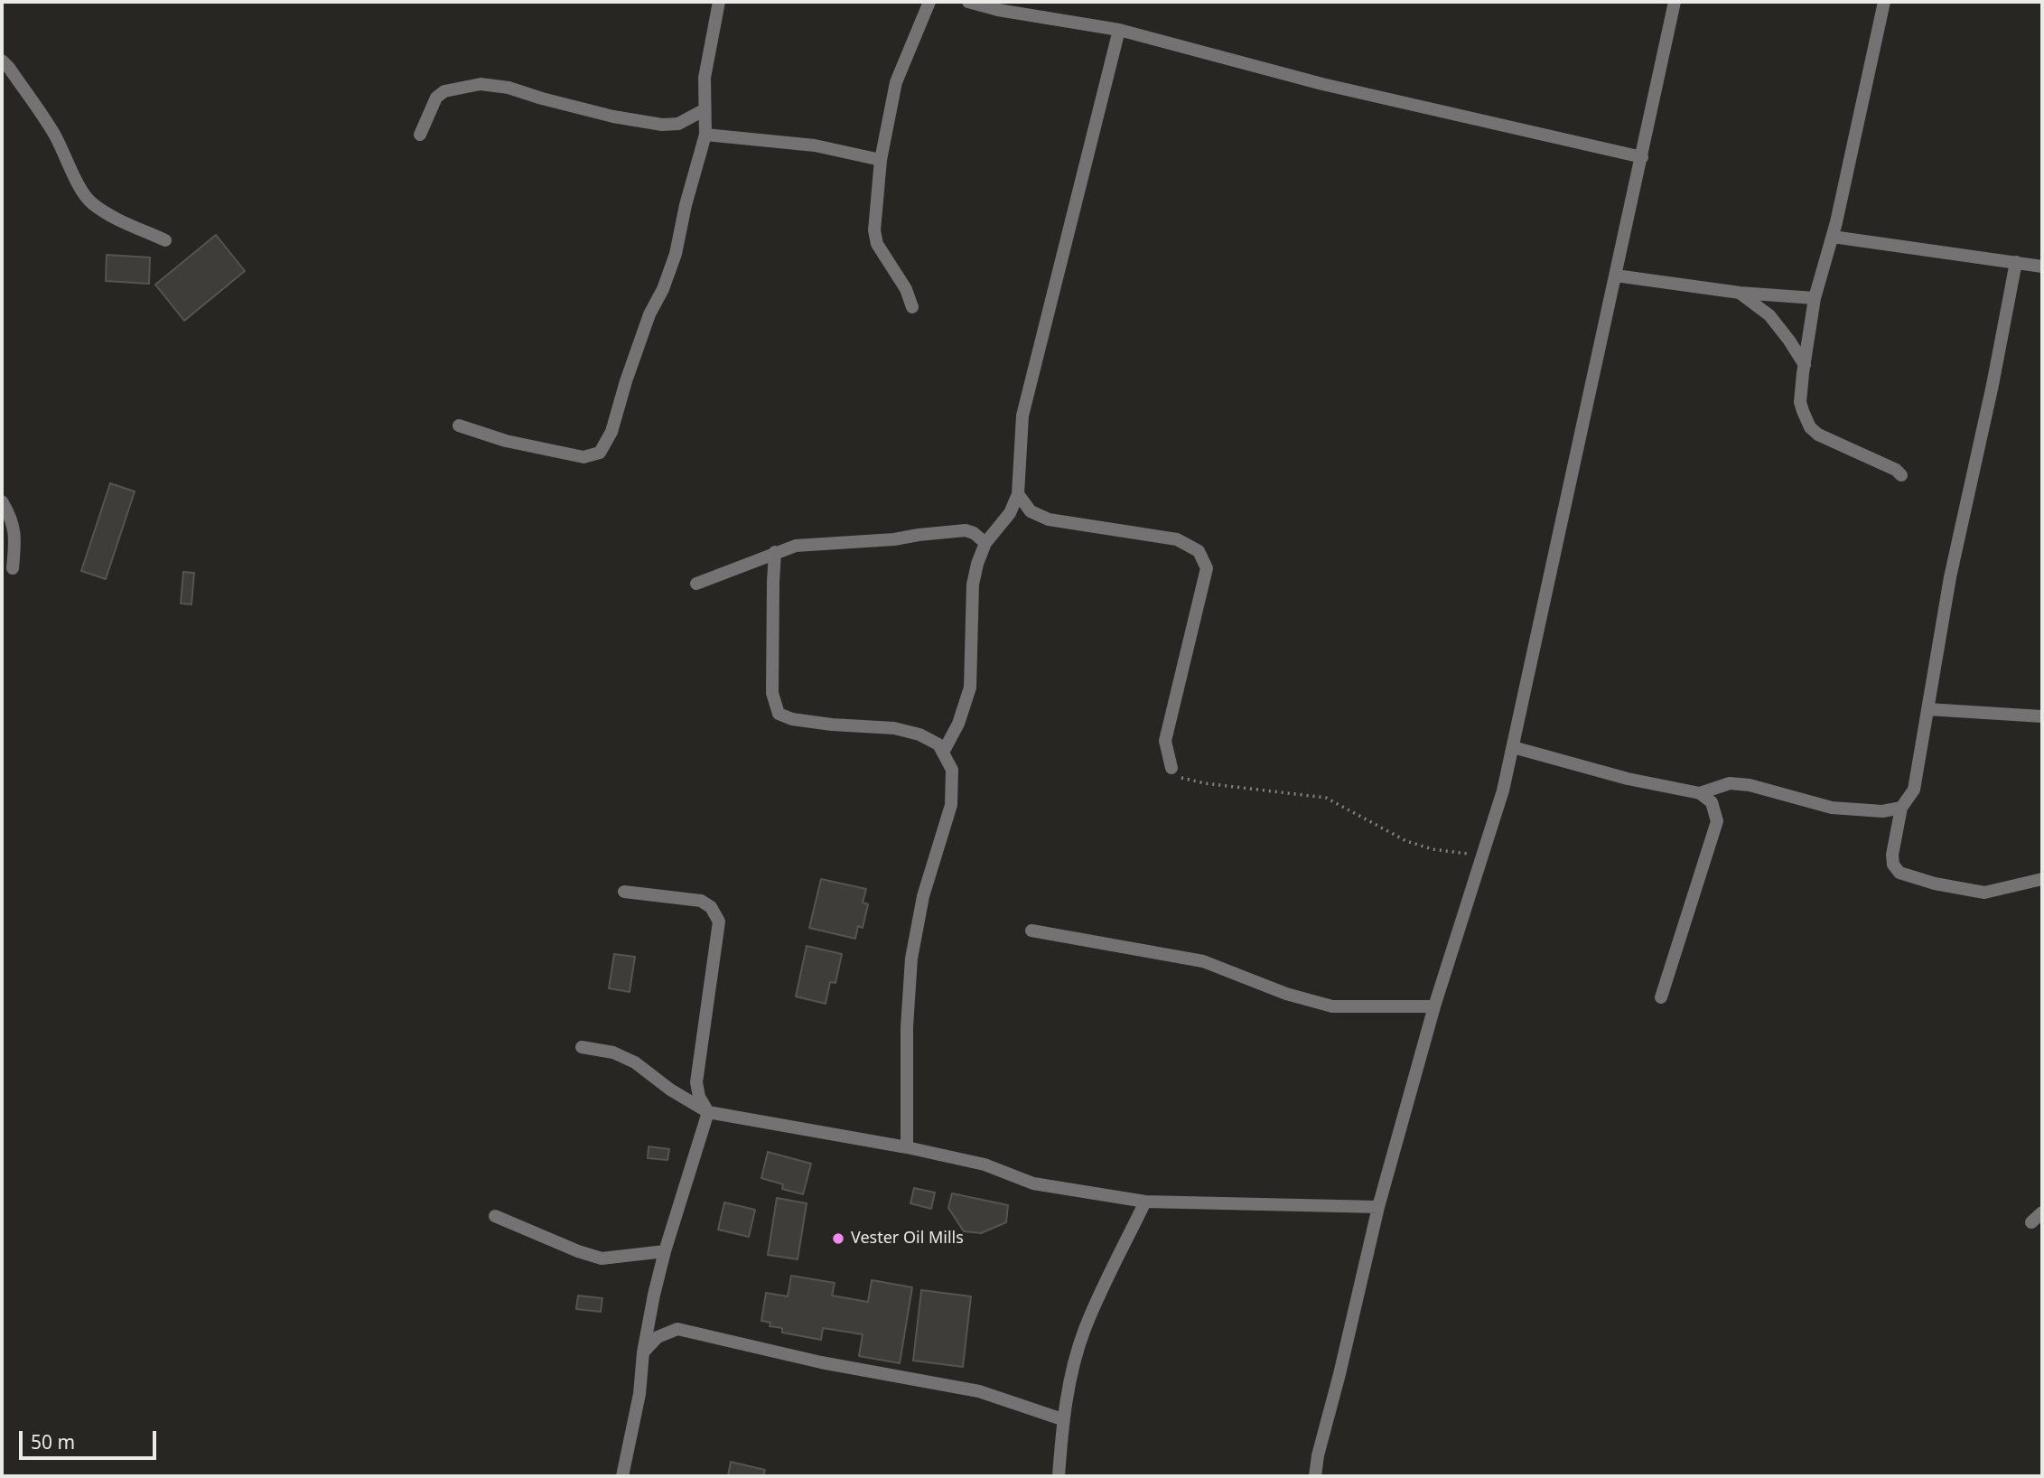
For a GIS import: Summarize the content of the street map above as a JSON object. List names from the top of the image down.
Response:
{
  "places": ["Vester Oil Mills"],
  "scale_bar": "50 m"
}
